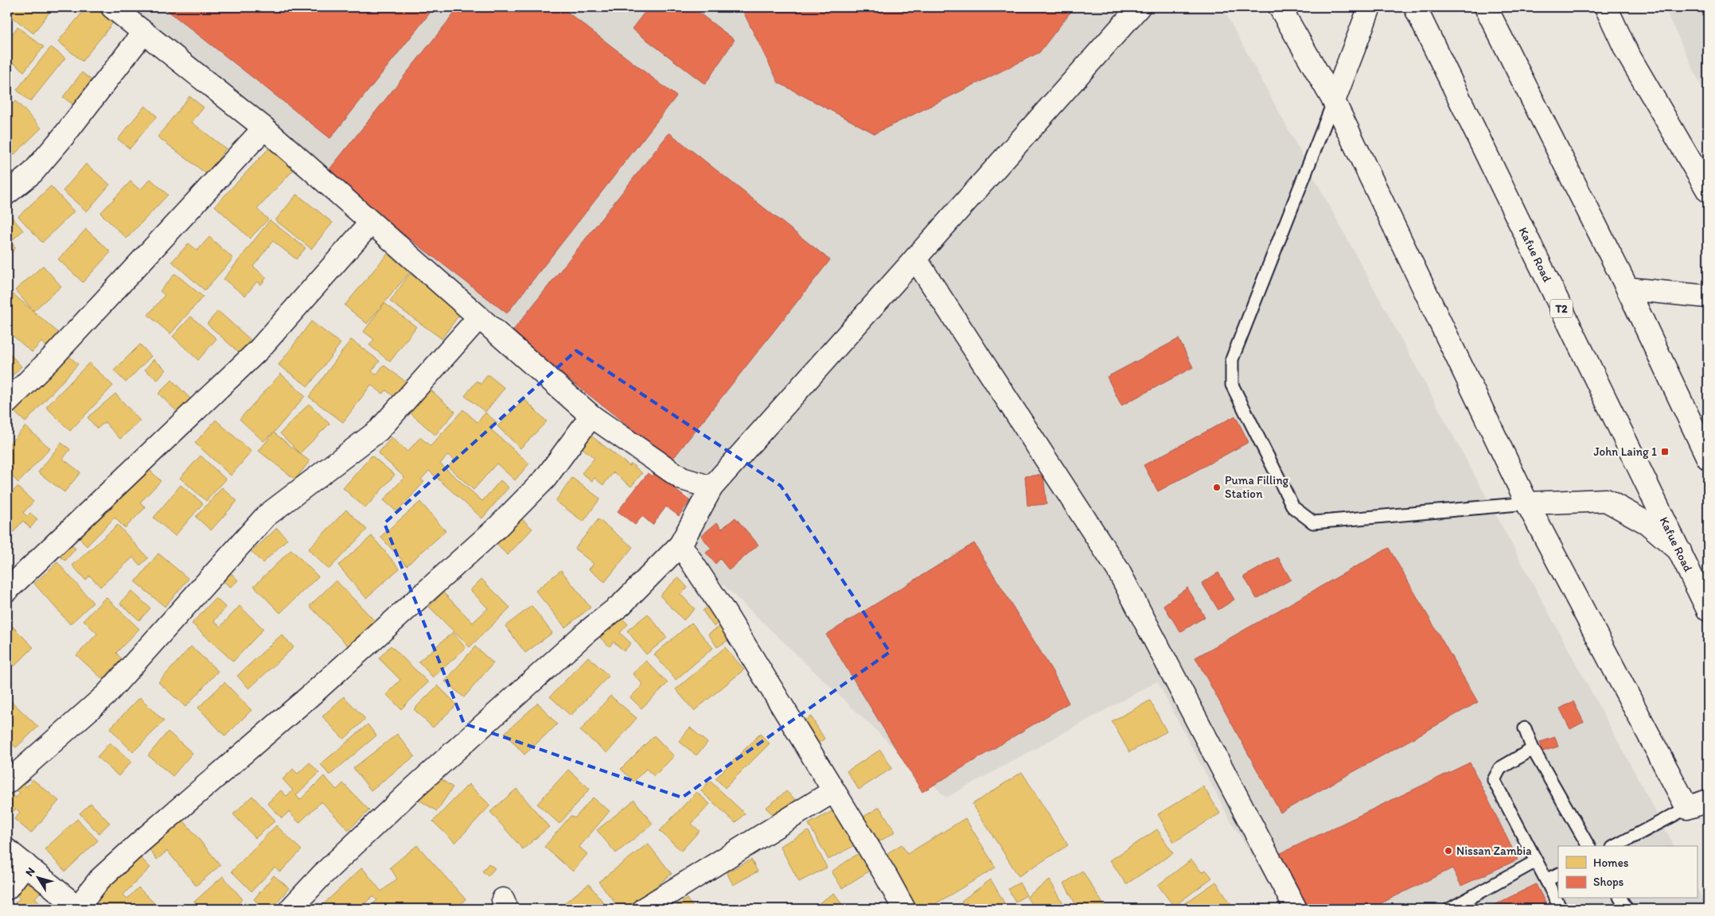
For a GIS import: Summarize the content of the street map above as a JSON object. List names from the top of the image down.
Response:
{
  "streets": {
    "street": ["Kafue Road", "T2"]
  },
  "places": {
    "transit": ["John Laing 1"],
    "other": ["Puma Filling Station", "Nissan Zambia"]
  },
  "legend": ["Homes", "Shops"],
  "north": "top left"
}
